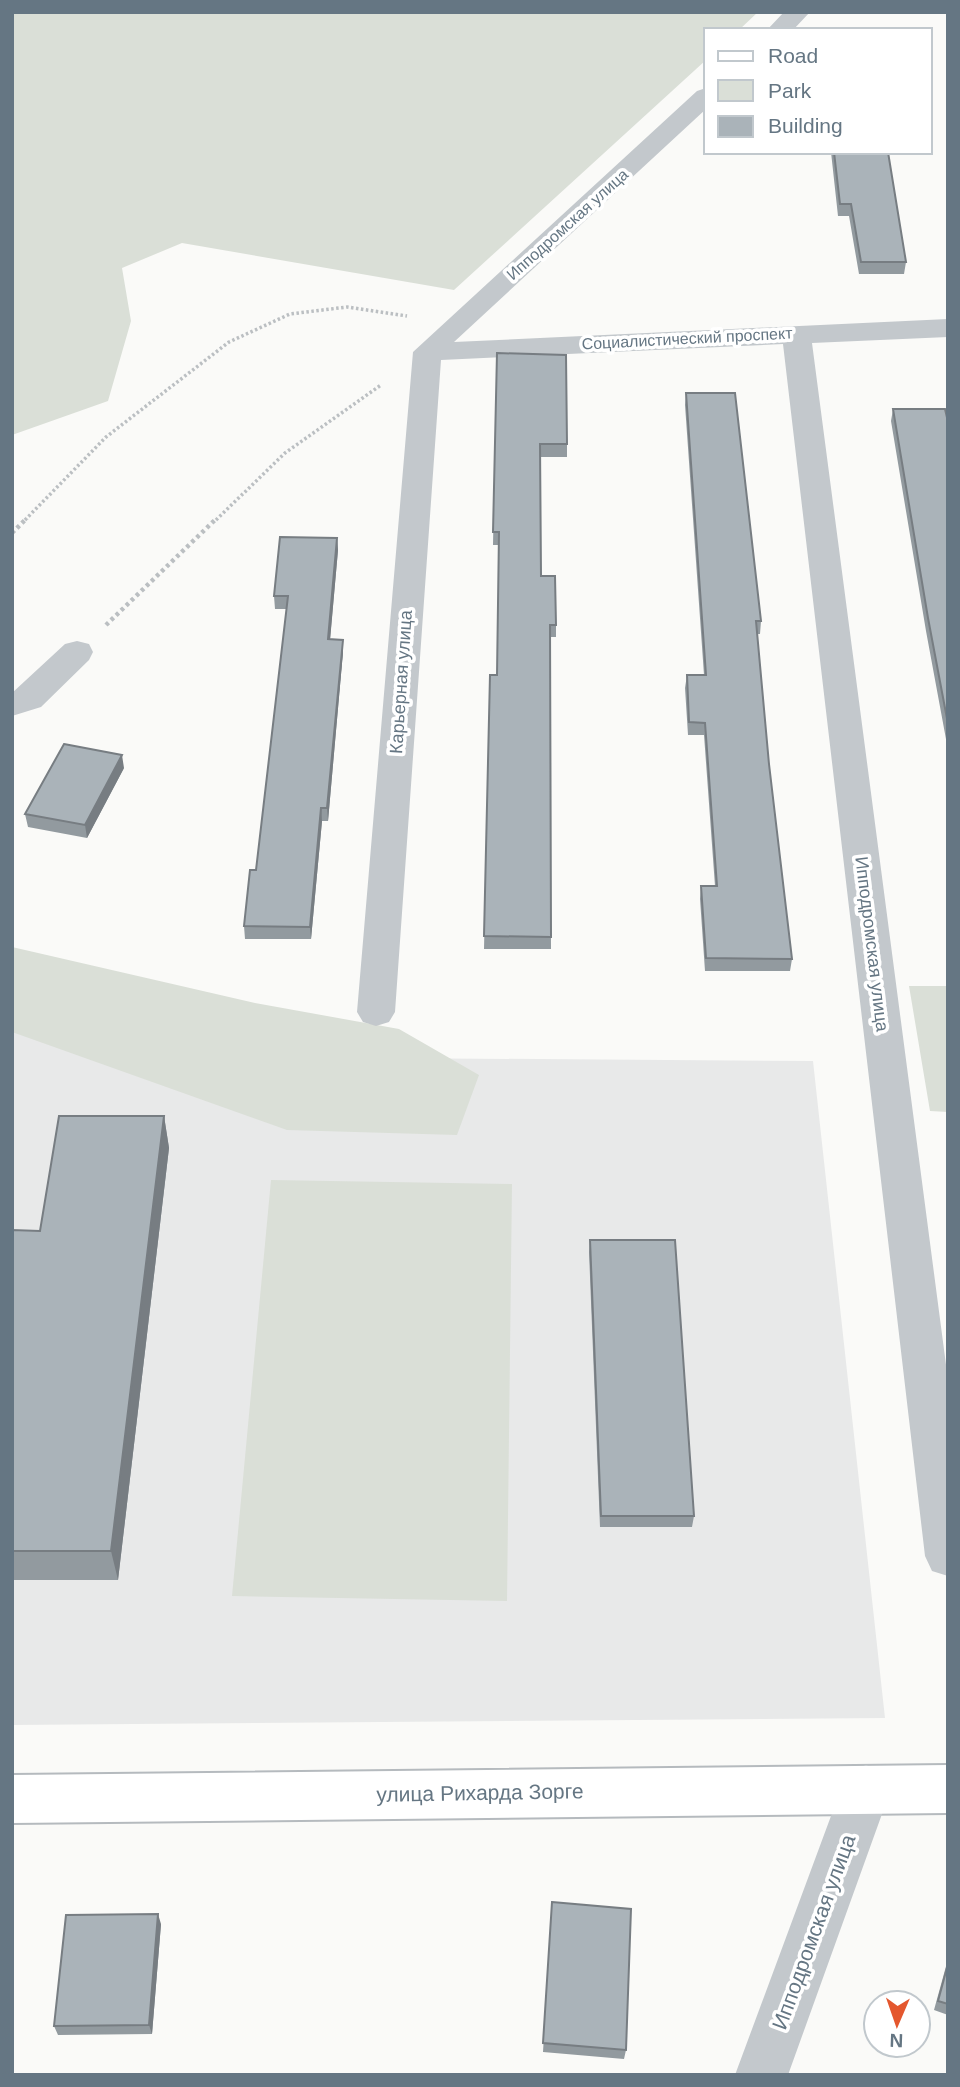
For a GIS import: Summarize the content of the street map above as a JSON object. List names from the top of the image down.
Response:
{
  "streets": {
    "main road": ["улица Рихарда Зорге"],
    "street": ["Ипподромская улица", "Социалистический проспект", "Карьерная улица"]
  },
  "crossings": [
    ["Ипподромская улица", "Социалистический проспект"],
    ["Ипподромская улица", "Карьерная улица"],
    ["Ипподромская улица", "улица Рихарда Зорге"],
    ["Социалистический проспект", "Карьерная улица"]
  ],
  "legend": ["Road", "Park", "Building"],
  "north": "bottom"
}
